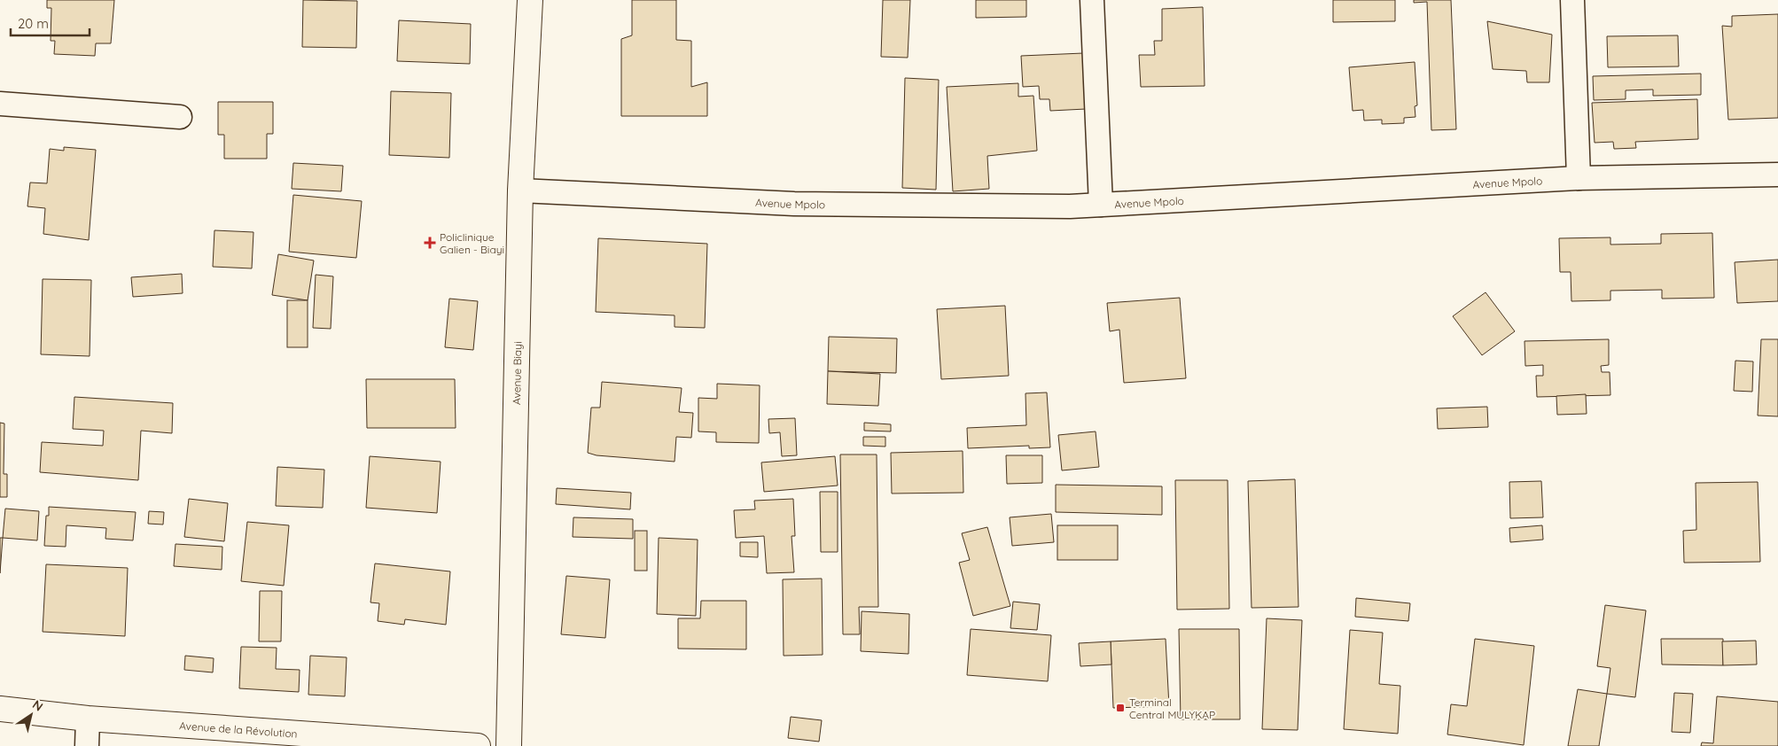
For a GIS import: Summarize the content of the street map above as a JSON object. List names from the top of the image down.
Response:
{
  "streets": {
    "street": ["Avenue Mpolo", "Avenue Biayi", "Avenue de la Révolution"]
  },
  "crossings": [
    ["Avenue Mpolo", "Avenue Biayi"]
  ],
  "places": {
    "health": ["Policlinique Galien - Biayi"],
    "transit": ["Terminal Central MULYKAP"]
  },
  "scale_bar": "20 m",
  "north": "top right"
}
